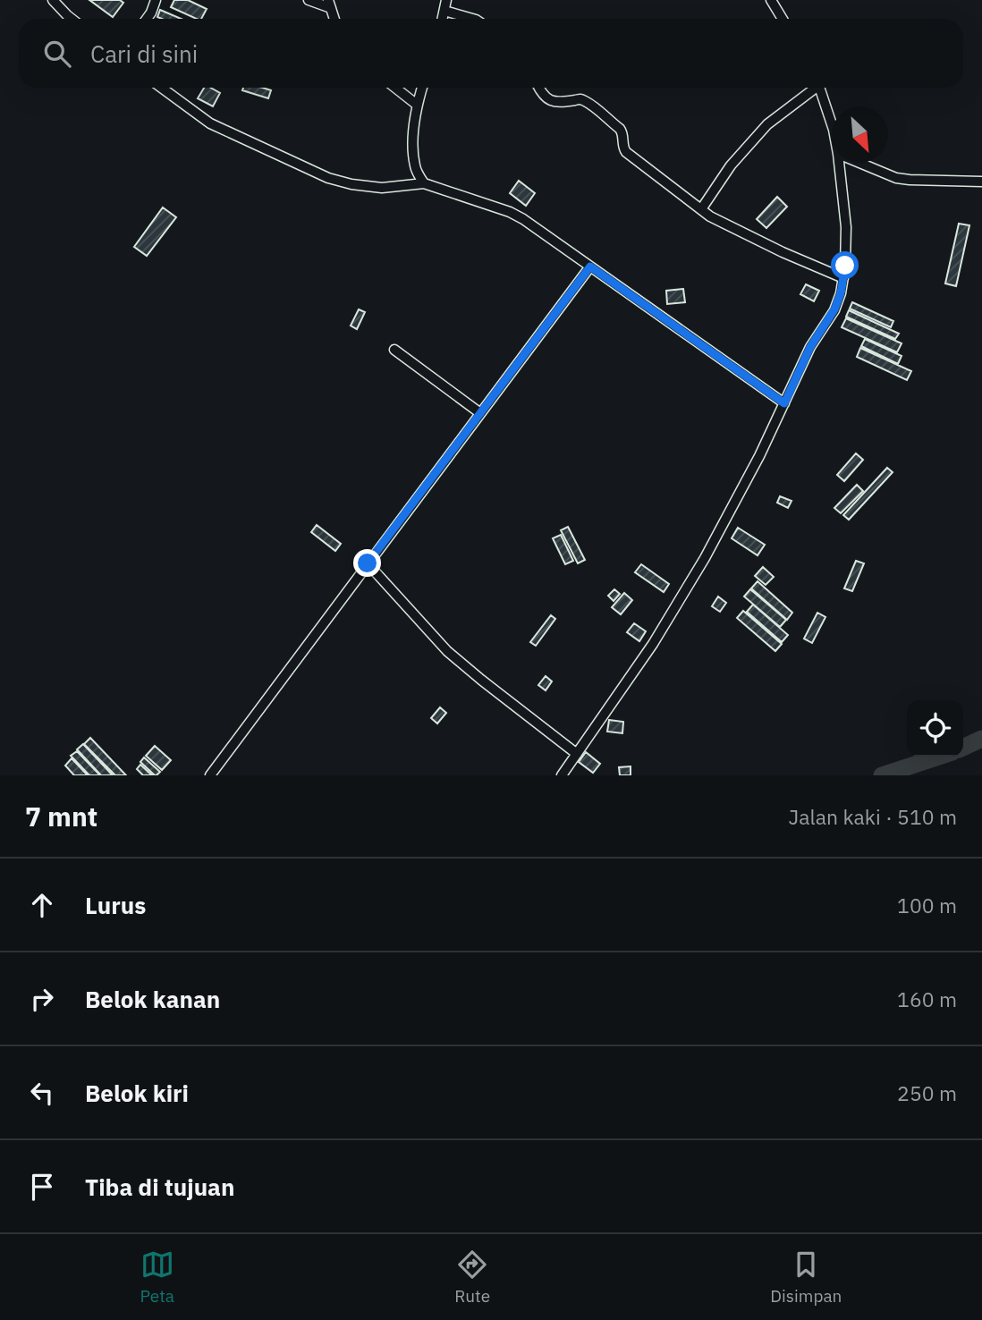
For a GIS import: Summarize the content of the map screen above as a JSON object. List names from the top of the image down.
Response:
{
  "north": "bottom right",
  "page": {
    "search": "Cari di sini",
    "heading": ["7 mnt", "Jalan kaki · 510 m"],
    "list": [
      ["Lurus", "100 m"],
      ["Belok kanan", "160 m"],
      ["Belok kiri", "250 m"],
      "Tiba di tujuan"
    ],
    "nav": ["Peta", "Rute", "Disimpan"]
  }
}
